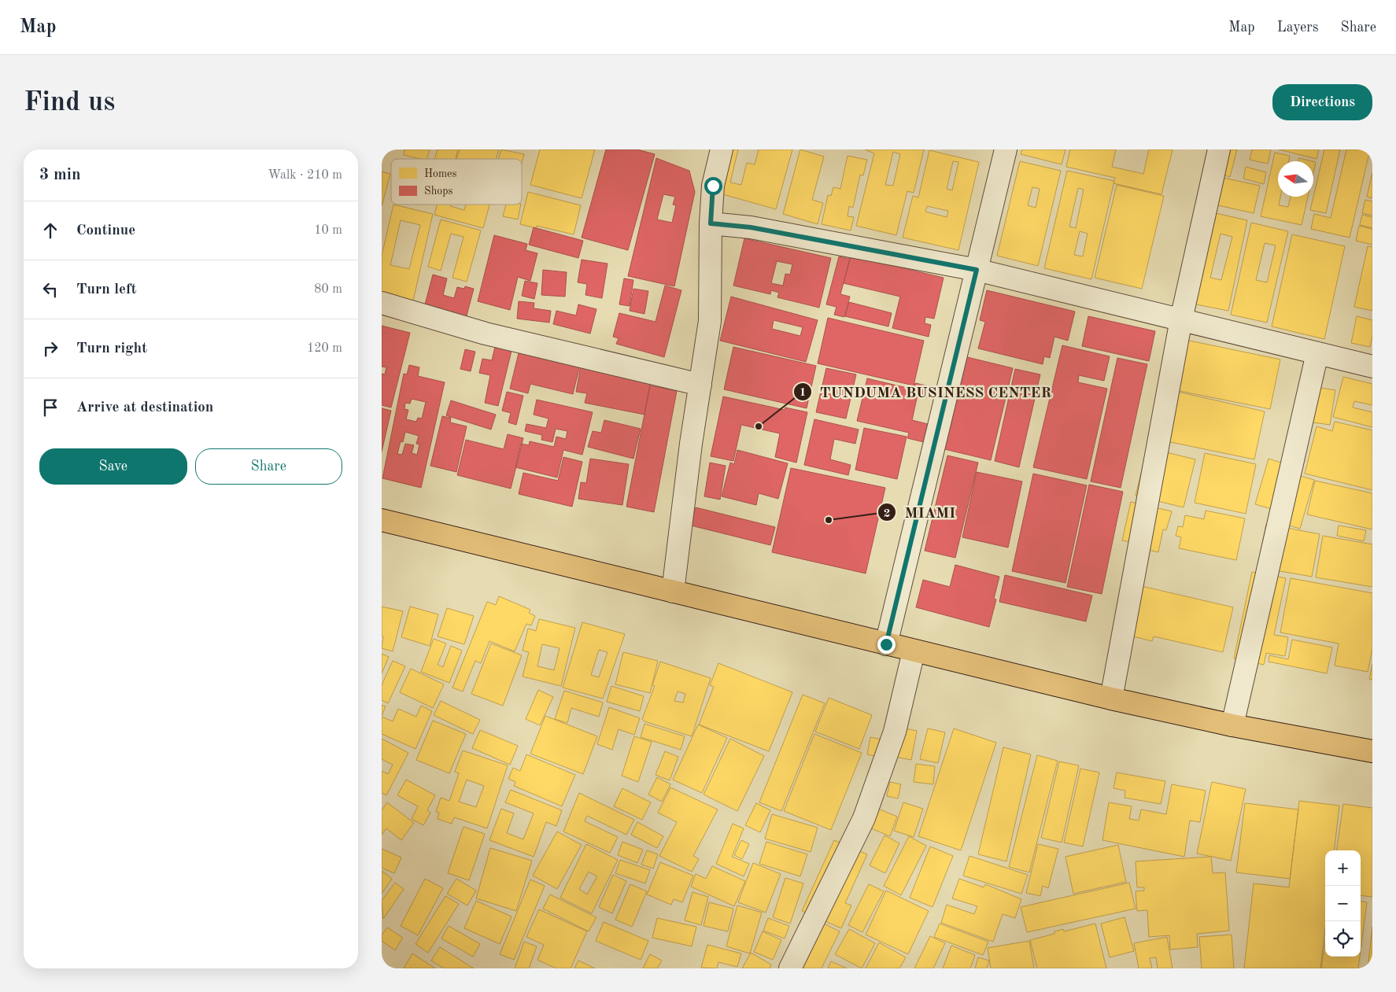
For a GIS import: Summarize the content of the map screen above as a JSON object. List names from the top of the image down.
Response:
{
  "places": ["TUNDUMA BUSINESS CENTER", "MIAMI"],
  "legend": ["Homes", "Shops"],
  "north": "left",
  "page": {
    "header": "Map",
    "nav": ["Map", "Layers", "Share"],
    "buttons": [
      "Directions",
      ["Save", "Share"]
    ],
    "title": "Find us",
    "heading": ["3 min", "Walk · 210 m"],
    "list": [
      ["Continue", "10 m"],
      ["Turn left", "80 m"],
      ["Turn right", "120 m"],
      "Arrive at destination"
    ],
    "map_buttons": ["+", "−"]
  }
}
